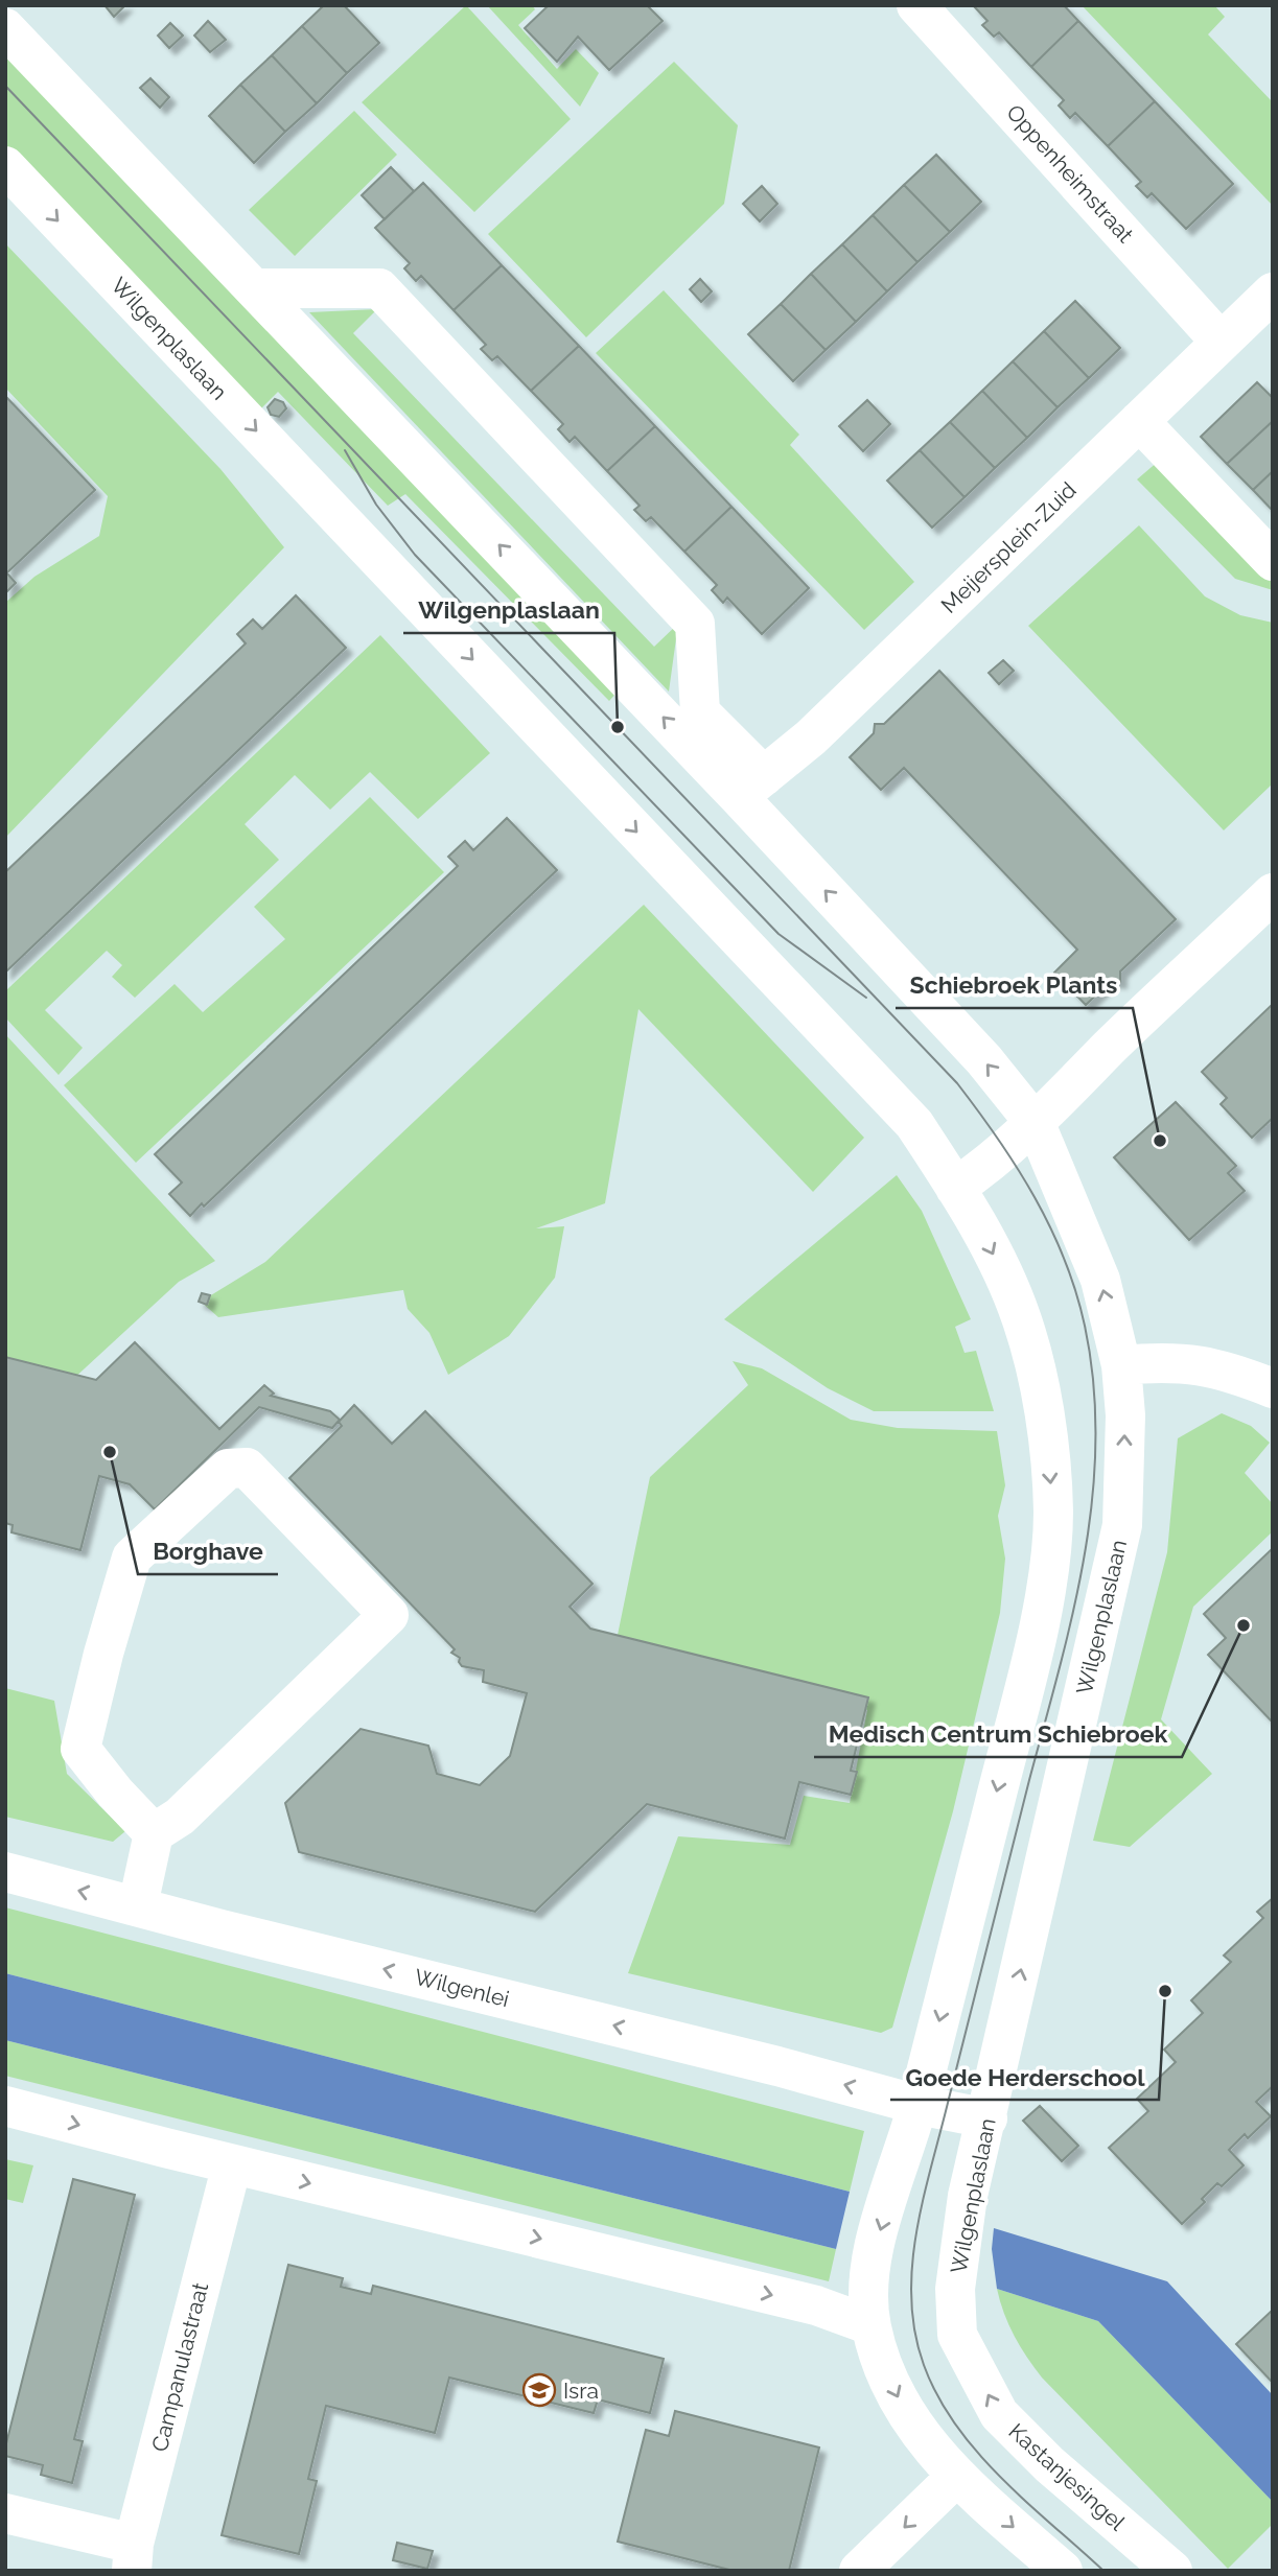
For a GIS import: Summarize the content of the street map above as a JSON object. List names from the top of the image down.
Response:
{
  "streets": {
    "street": [
      "Oppenheimstraat",
      "Wilgenplaslaan",
      "Meijersplein-Zuid",
      "Wilgenlei",
      "Campanulastraat",
      "Kastanjesingel"
    ]
  },
  "crossings": [
    ["Oppenheimstraat", "Meijersplein-Zuid"],
    ["Wilgenplaslaan", "Meijersplein-Zuid"],
    ["Wilgenplaslaan", "Wilgenlei"],
    ["Wilgenplaslaan", "Kastanjesingel"]
  ],
  "places": {
    "other": [
      "Wilgenplaslaan",
      "Schiebroek Plants",
      "Borghave",
      "Medisch Centrum Schiebroek",
      "Goede Herderschool"
    ],
    "school or university": ["Isra"]
  }
}
